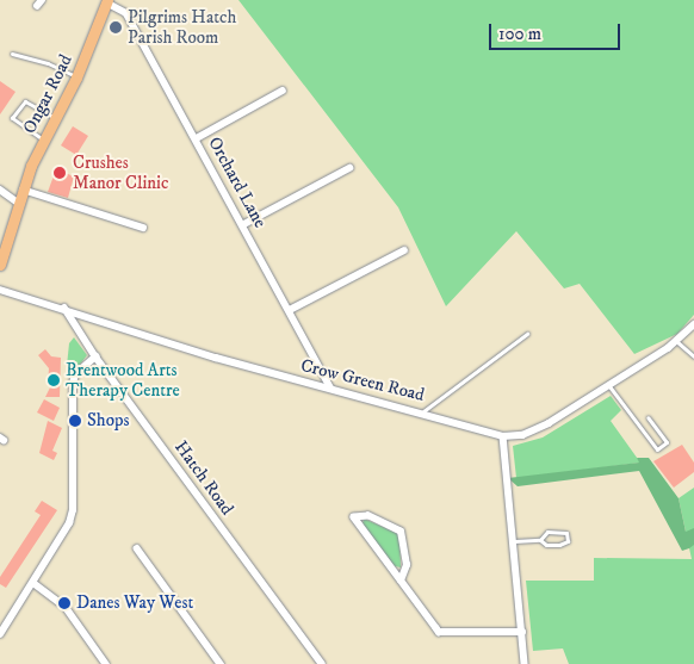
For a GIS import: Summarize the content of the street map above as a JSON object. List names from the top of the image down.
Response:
{
  "streets": {
    "main road": ["Ongar Road"],
    "street": ["Orchard Lane", "Crow Green Road", "Hatch Road"]
  },
  "crossings": [
    ["Ongar Road", "Orchard Lane"],
    ["Orchard Lane", "Crow Green Road"],
    ["Crow Green Road", "Hatch Road"]
  ],
  "places": [
    "Pilgrims Hatch Parish Room",
    "Crushes Manor Clinic",
    "Brentwood Arts Therapy Centre",
    "Shops",
    "Danes Way West"
  ],
  "scale_bar": "100 m"
}
